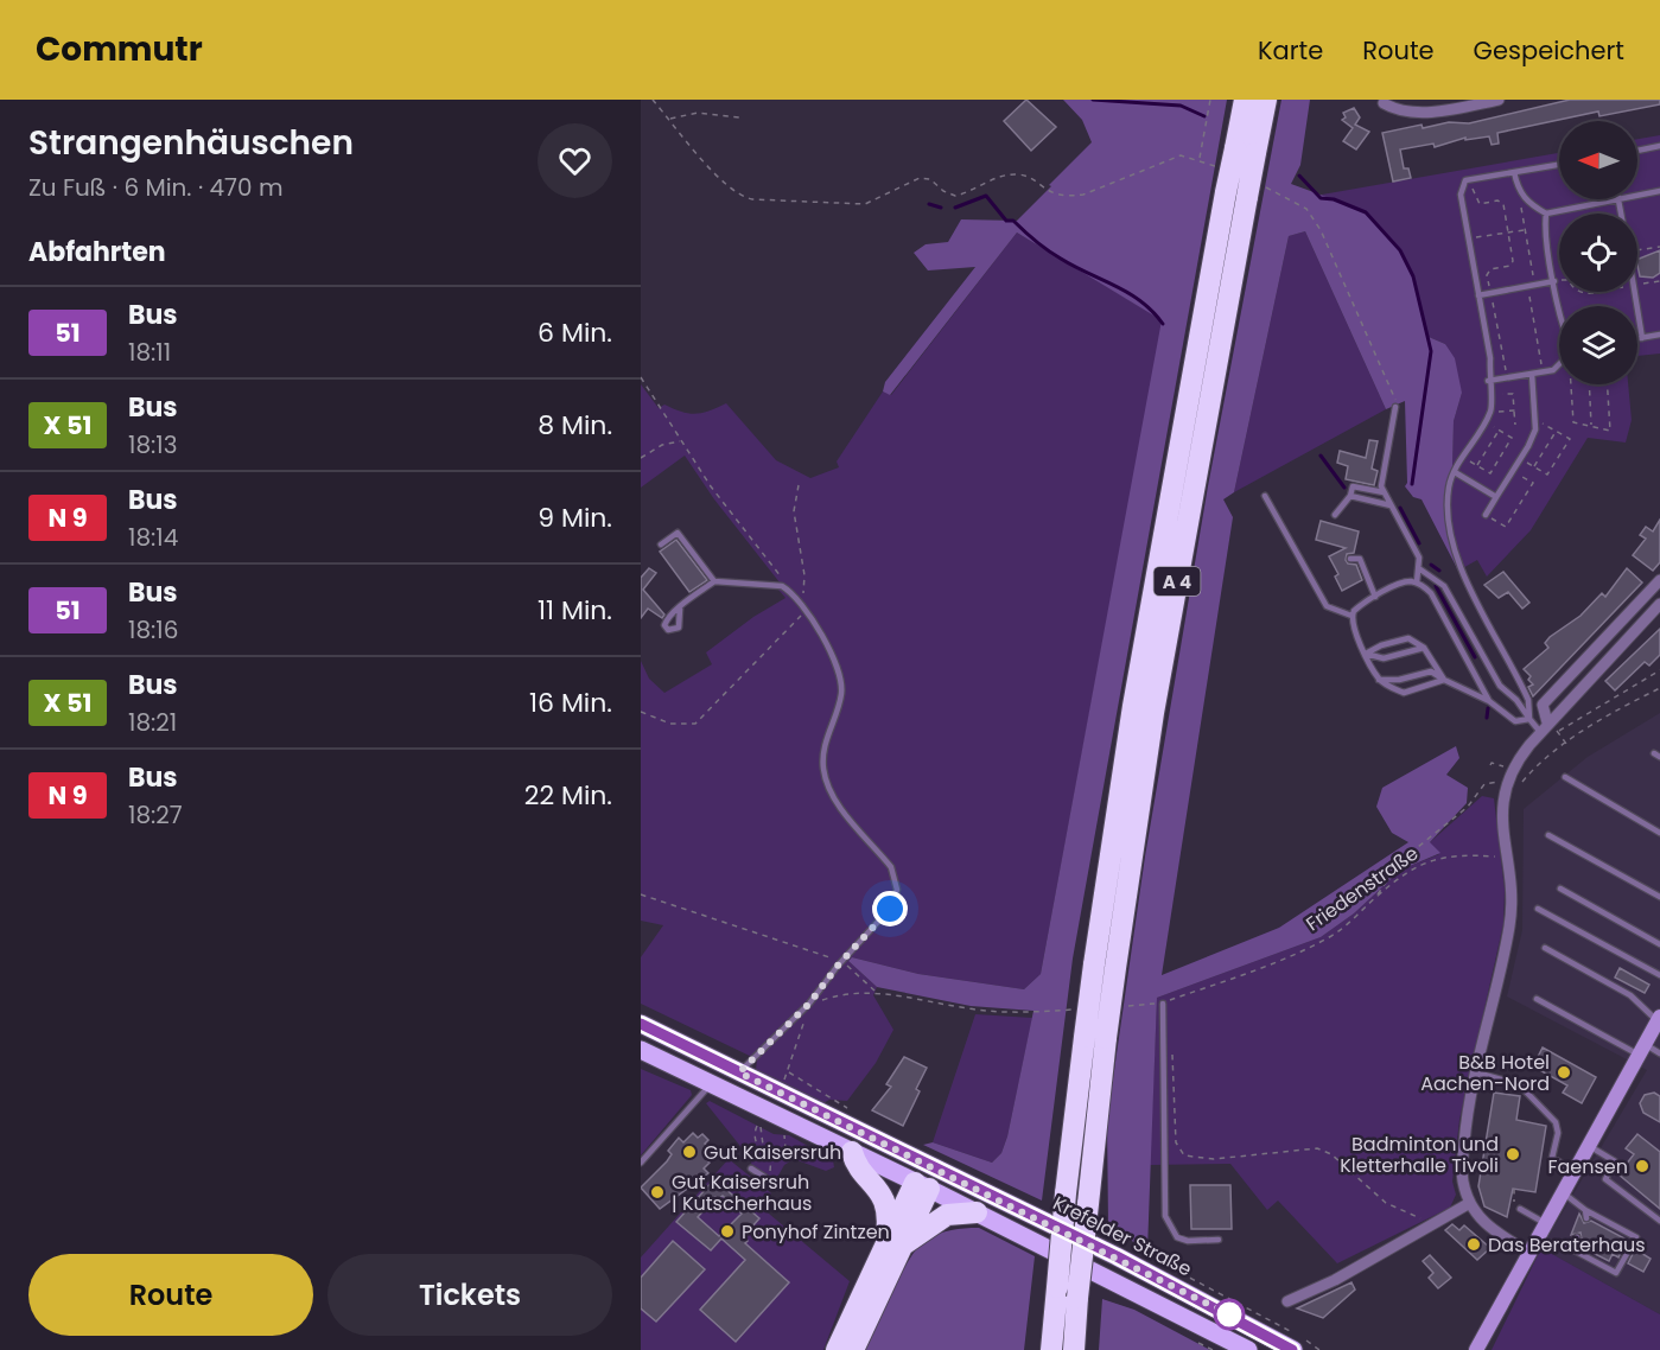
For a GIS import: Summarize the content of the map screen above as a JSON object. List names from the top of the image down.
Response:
{
  "streets": {
    "highway": ["A 4"],
    "main road": ["Krefelder Straße"],
    "path": ["Friedenstraße"]
  },
  "places": [
    "B&B Hotel Aachen-Nord",
    "Gut Kaisersruh",
    "Badminton und Kletterhalle Tivoli",
    "Faensen",
    "Gut Kaisersruh | Kutscherhaus",
    "Ponyhof Zintzen",
    "Das Beraterhaus"
  ],
  "lines": ["bus line 51"],
  "north": "left",
  "page": {
    "header": "Commutr",
    "nav": ["Karte", "Route", "Gespeichert"],
    "heading": [
      ["Strangenhäuschen", "Zu Fuß · 6 Min. · 470 m"],
      "Abfahrten"
    ],
    "list": [
      {
        "mark": "51",
        "name": "Bus",
        "note": "18:11",
        "value": "6 Min."
      },
      {
        "mark": "X 51",
        "name": "Bus",
        "note": "18:13",
        "value": "8 Min."
      },
      {
        "mark": "N 9",
        "name": "Bus",
        "note": "18:14",
        "value": "9 Min."
      },
      {
        "mark": "51",
        "name": "Bus",
        "note": "18:16",
        "value": "11 Min."
      },
      {
        "mark": "X 51",
        "name": "Bus",
        "note": "18:21",
        "value": "16 Min."
      },
      {
        "mark": "N 9",
        "name": "Bus",
        "note": "18:27",
        "value": "22 Min."
      }
    ],
    "buttons": ["Route", "Tickets"]
  }
}
